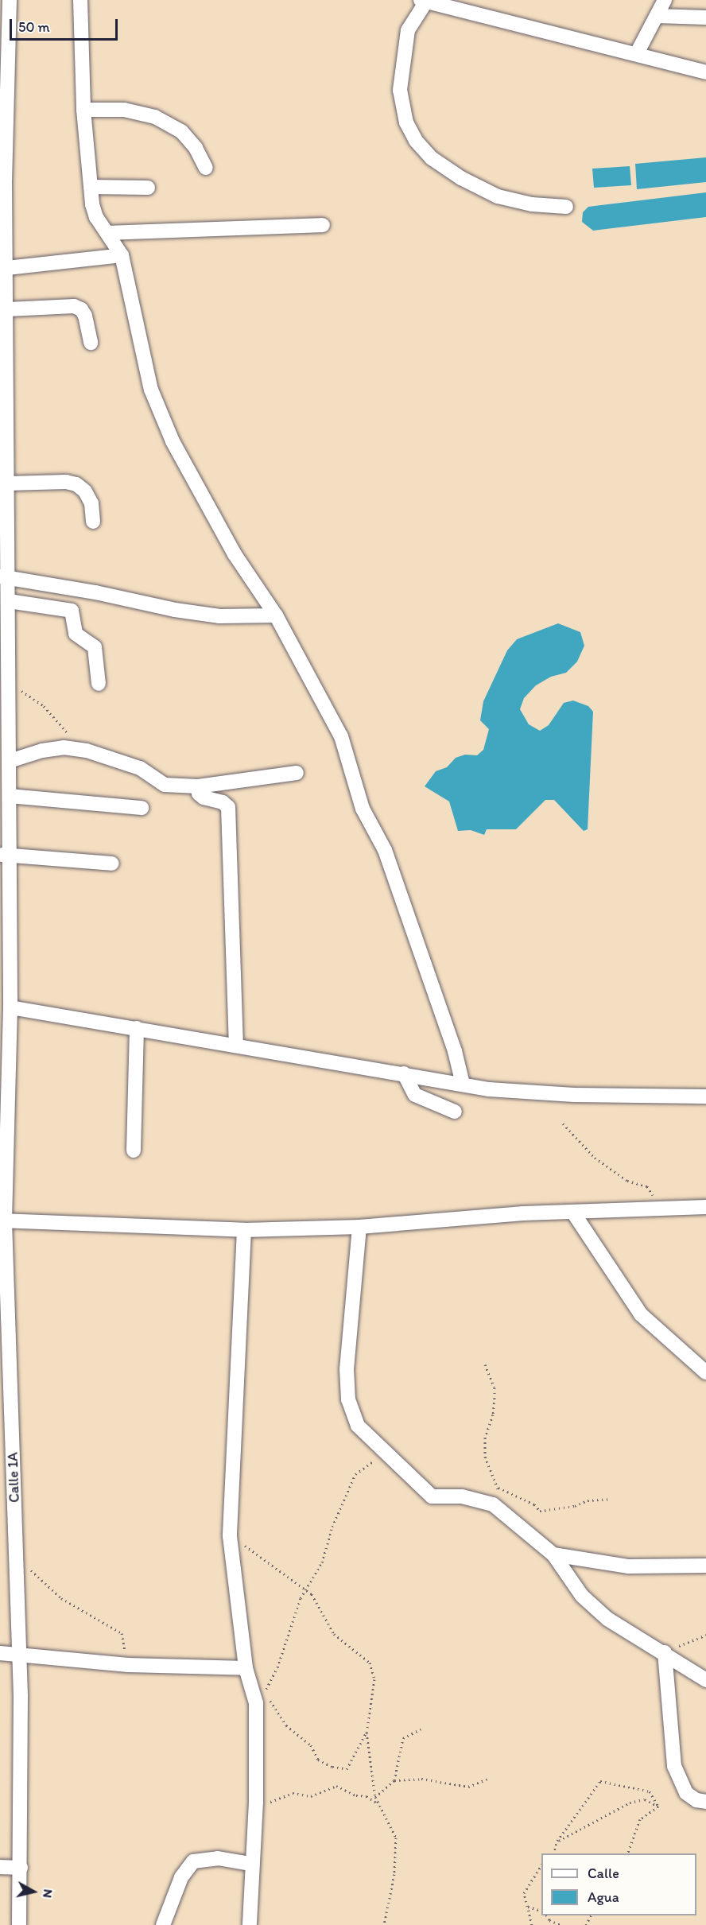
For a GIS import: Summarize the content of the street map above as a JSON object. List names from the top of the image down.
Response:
{
  "streets": {
    "street": ["Calle 1A"]
  },
  "legend": ["Calle", "Agua"],
  "scale_bar": "50 m",
  "north": "right"
}
